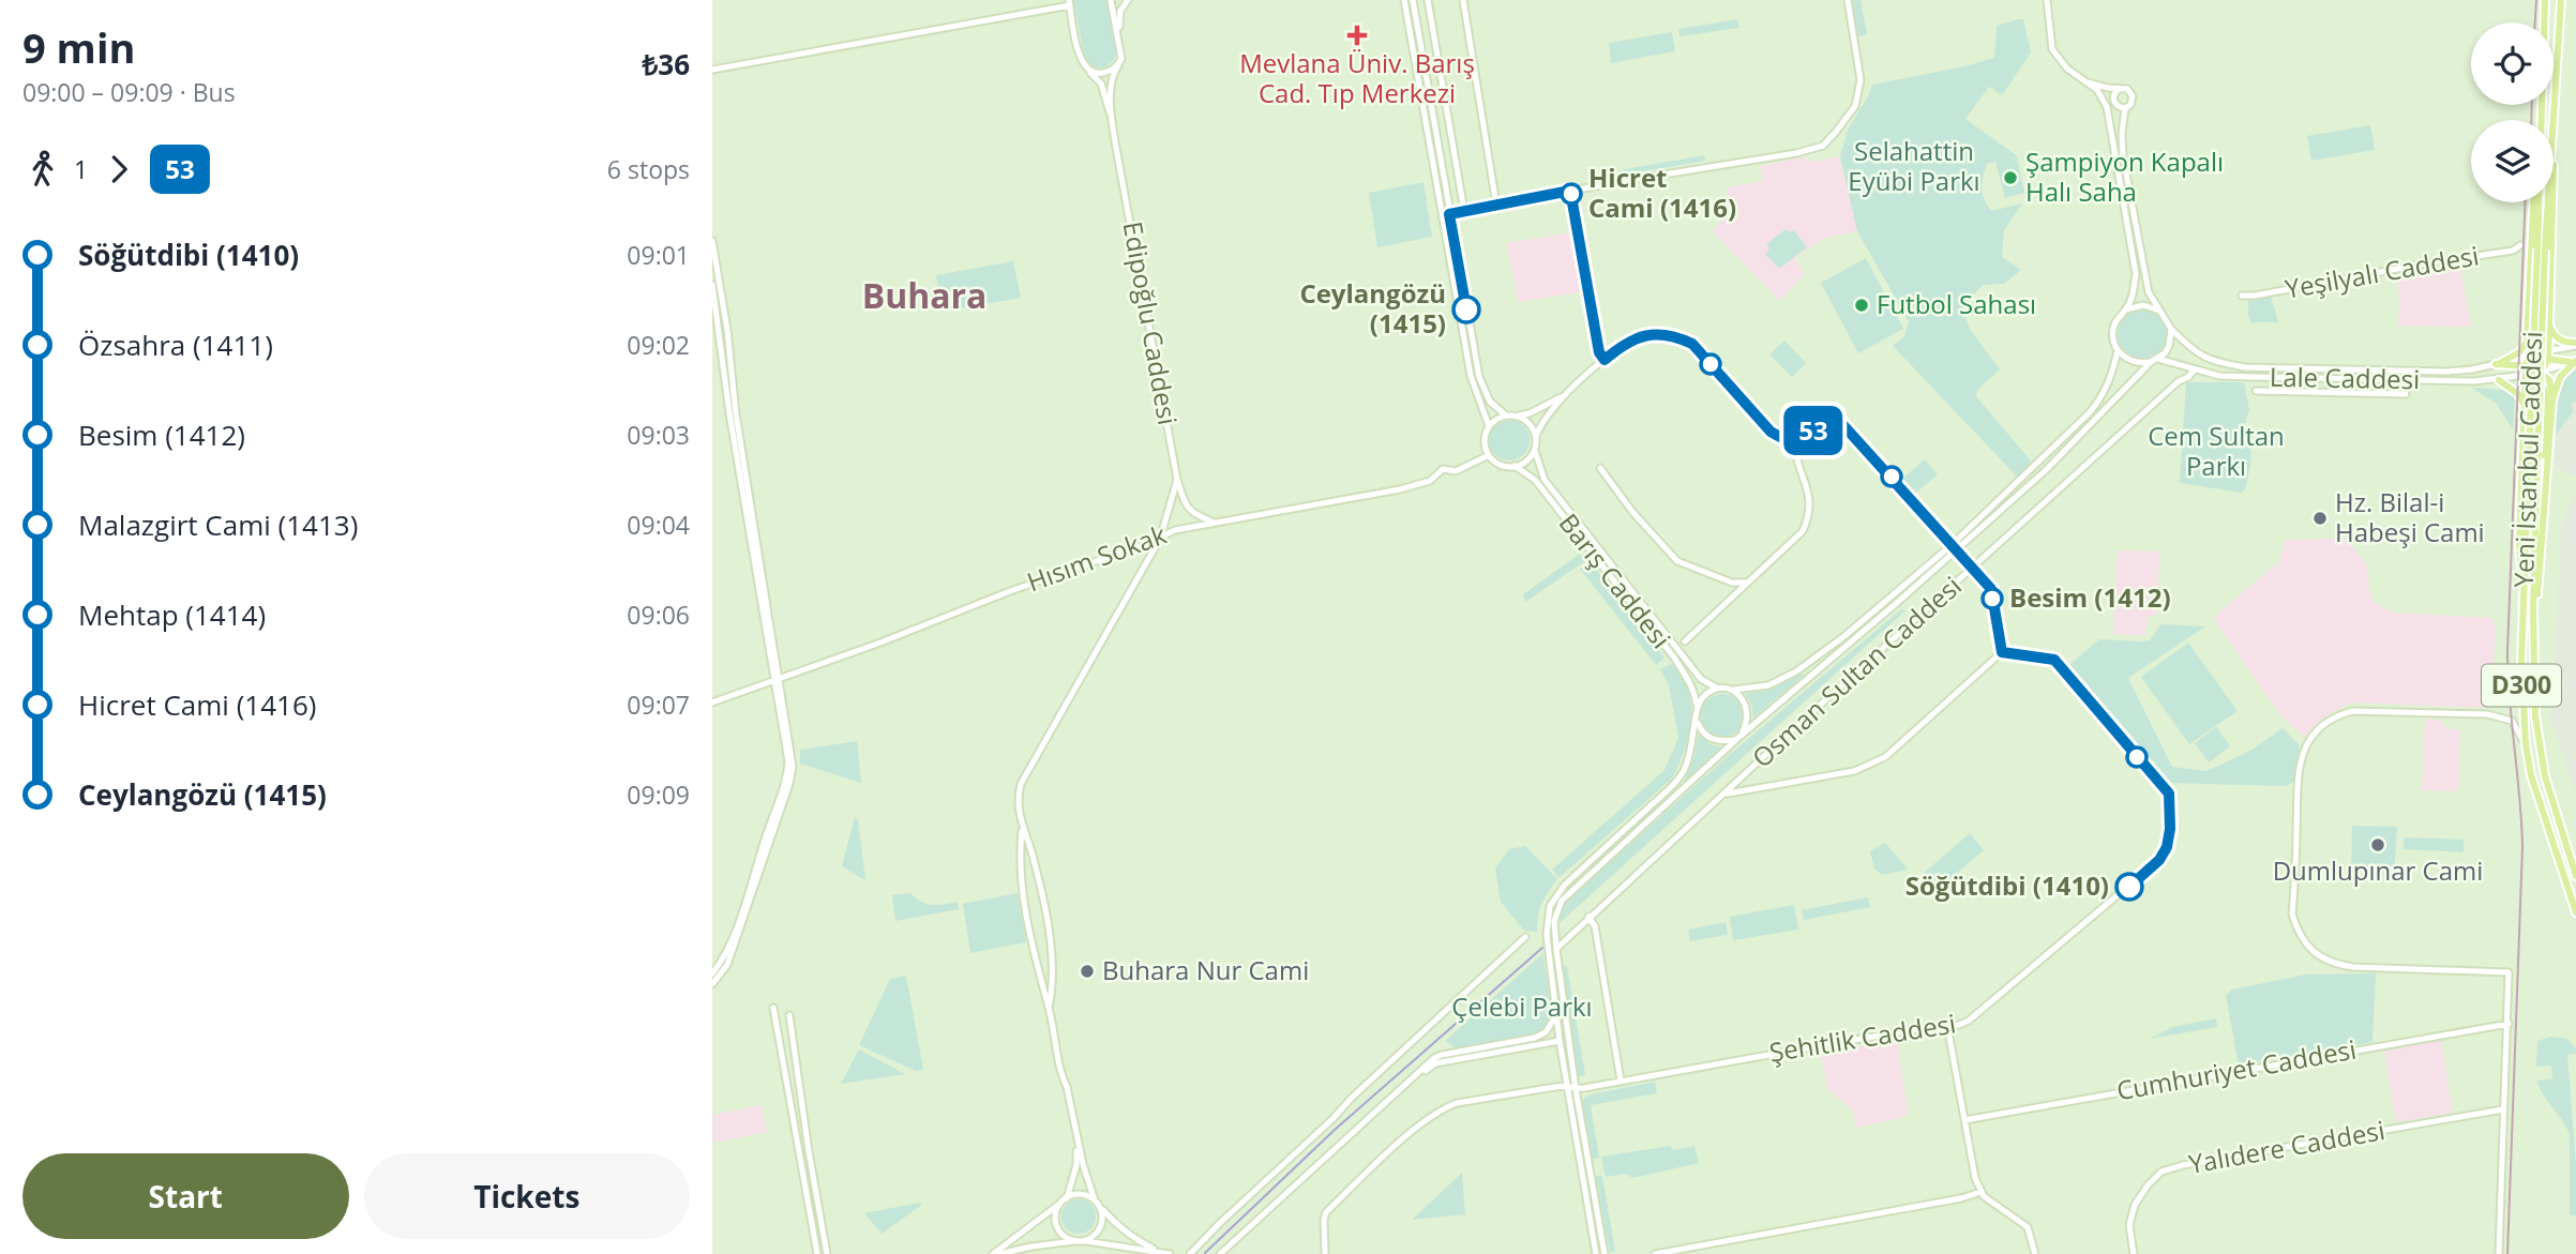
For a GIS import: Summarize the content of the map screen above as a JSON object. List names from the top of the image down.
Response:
{
  "streets": {
    "highway": ["Yeni İstanbul Caddesi", "D300"],
    "street": [
      "Yeşilyalı Caddesi",
      "Edipoğlu Caddesi",
      "Lale Caddesi",
      "Hısım Sokak",
      "Barış Caddesi",
      "Osman Sultan Caddesi",
      "Şehitlik Caddesi",
      "Cumhuriyet Caddesi",
      "Yalıdere Caddesi"
    ]
  },
  "crossings": [
    ["Edipoğlu Caddesi", "Hısım Sokak"],
    ["Lale Caddesi", "Osman Sultan Caddesi"],
    ["Hısım Sokak", "Barış Caddesi"]
  ],
  "districts": ["Buhara"],
  "parks": ["Selahattin Eyübi Parkı", "Cem Sultan Parkı", "Çelebi Parkı"],
  "places": {
    "health": ["Mevlana Üniv. Barış Cad. Tıp Merkezi"],
    "other": [
      "Şampiyon Kapalı Halı Saha",
      "Hicret Cami (1416)",
      "Futbol Sahası",
      "Ceylangözü (1415)",
      "Hz. Bilal-i Habeşi Cami",
      "Besim (1412)",
      "Dumlupınar Cami",
      "Söğütdibi (1410)",
      "Buhara Nur Cami"
    ]
  },
  "lines": ["bus line 53"],
  "page": {
    "heading": ["9 min", "09:00 – 09:09 · Bus", "₺36"],
    "on_map": "53",
    "legs": ["1", "53", "6 stops"],
    "list": [
      {
        "name": "Söğütdibi (1410)",
        "value": "09:01"
      },
      {
        "name": "Özsahra (1411)",
        "value": "09:02"
      },
      {
        "name": "Besim (1412)",
        "value": "09:03"
      },
      {
        "name": "Malazgirt Cami (1413)",
        "value": "09:04"
      },
      {
        "name": "Mehtap (1414)",
        "value": "09:06"
      },
      {
        "name": "Hicret Cami (1416)",
        "value": "09:07"
      },
      {
        "name": "Ceylangözü (1415)",
        "value": "09:09"
      }
    ],
    "buttons": ["Start", "Tickets"]
  }
}
